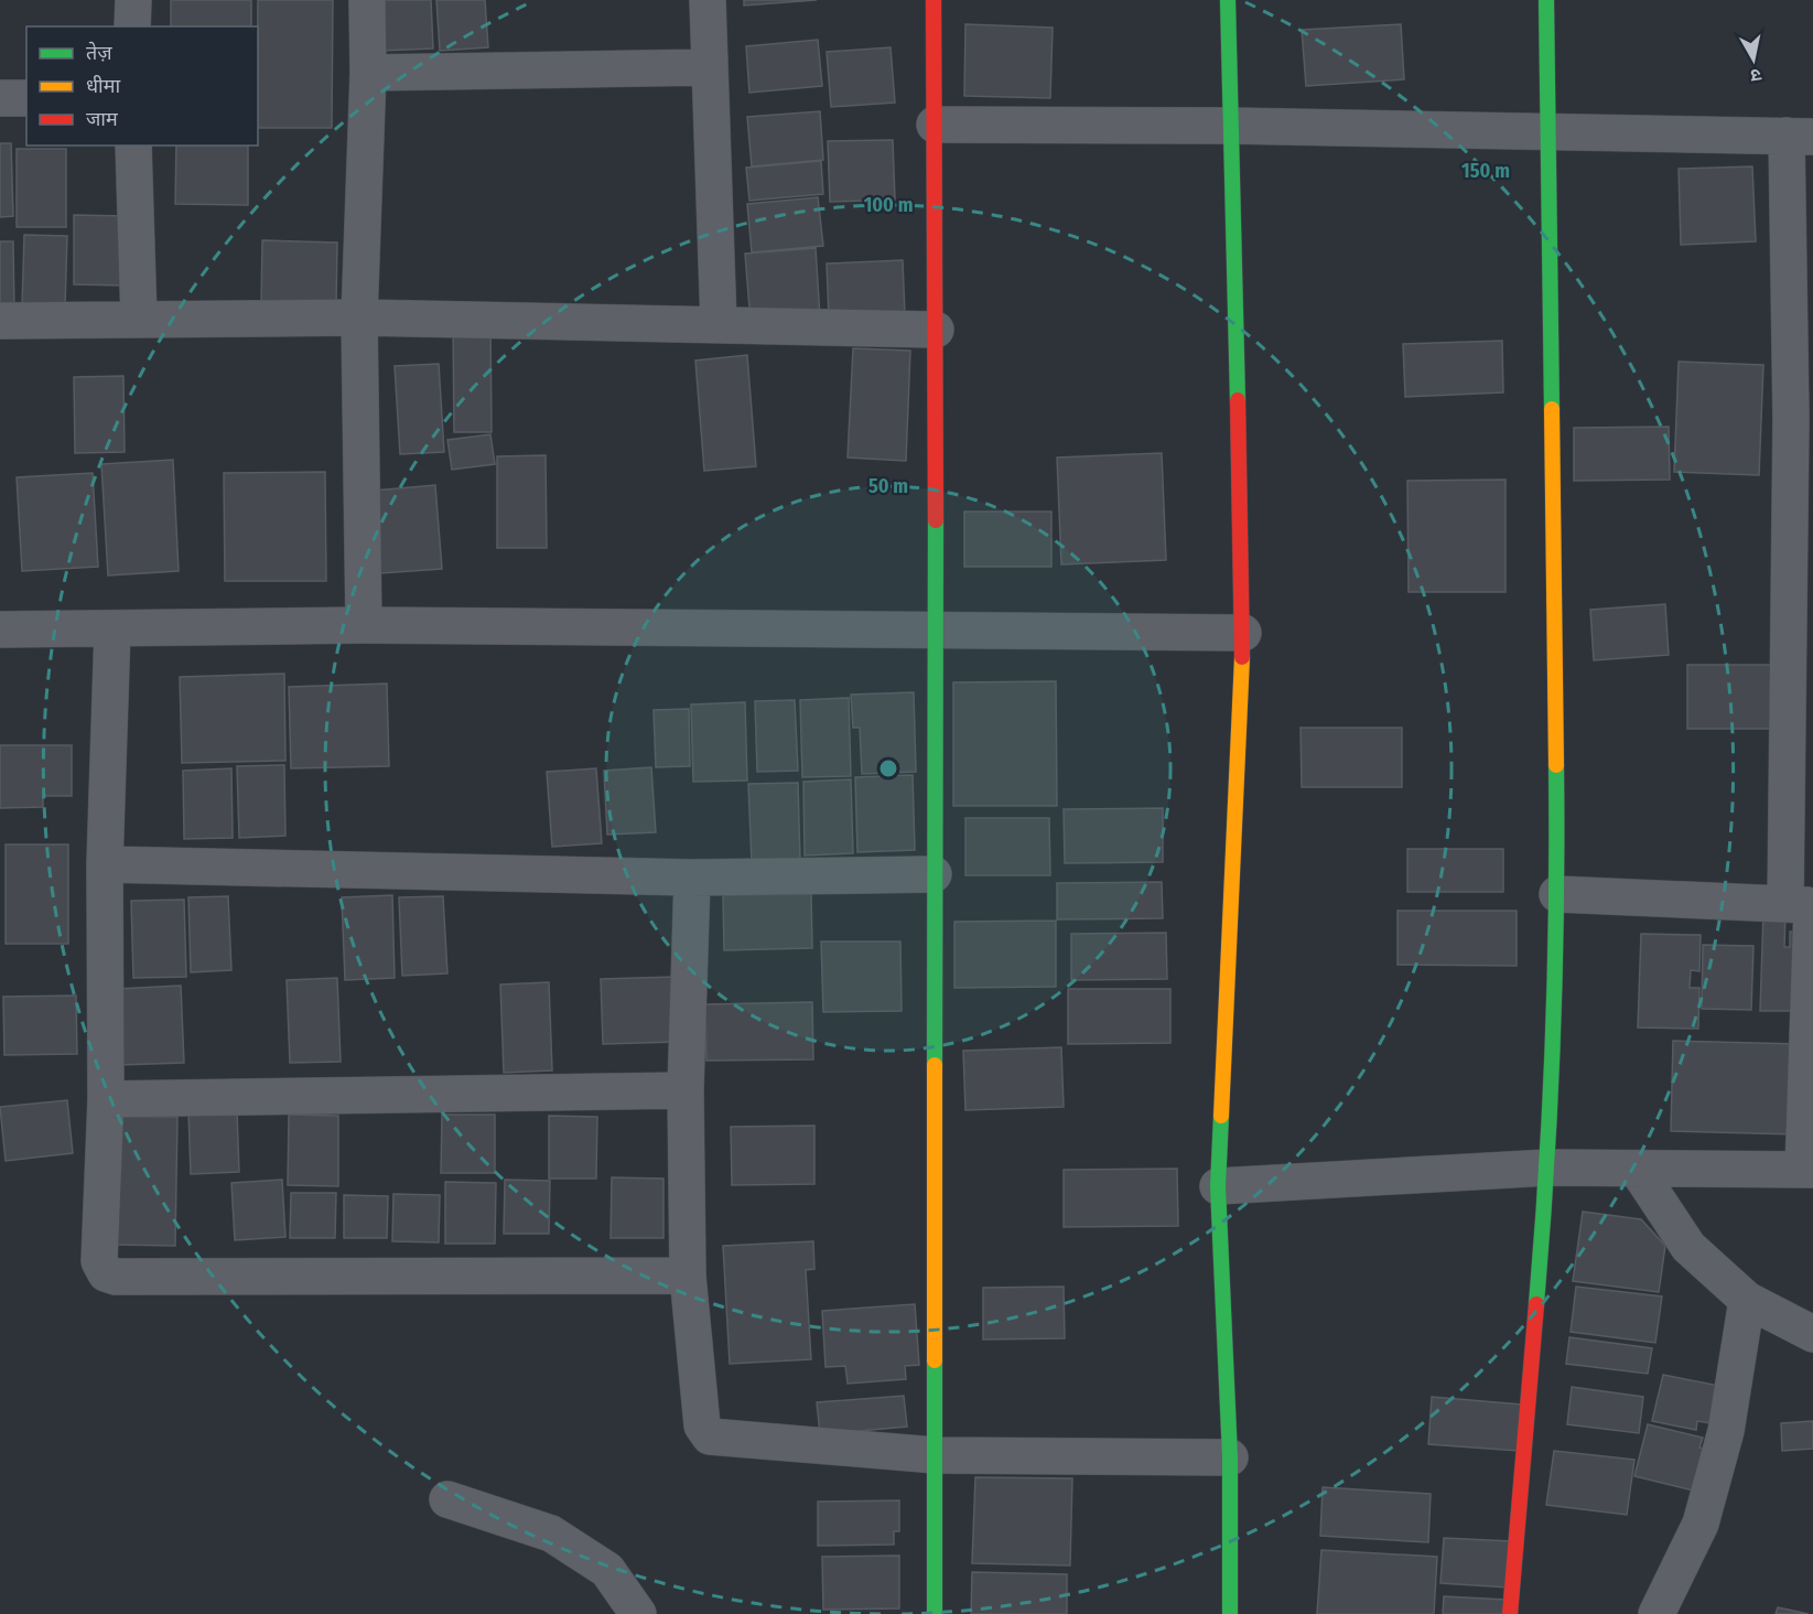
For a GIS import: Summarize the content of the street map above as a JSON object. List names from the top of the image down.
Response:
{
  "legend": ["तेज़", "धीमा", "जाम"],
  "north": "bottom",
  "rings": ["150 m", "100 m", "50 m"]
}
